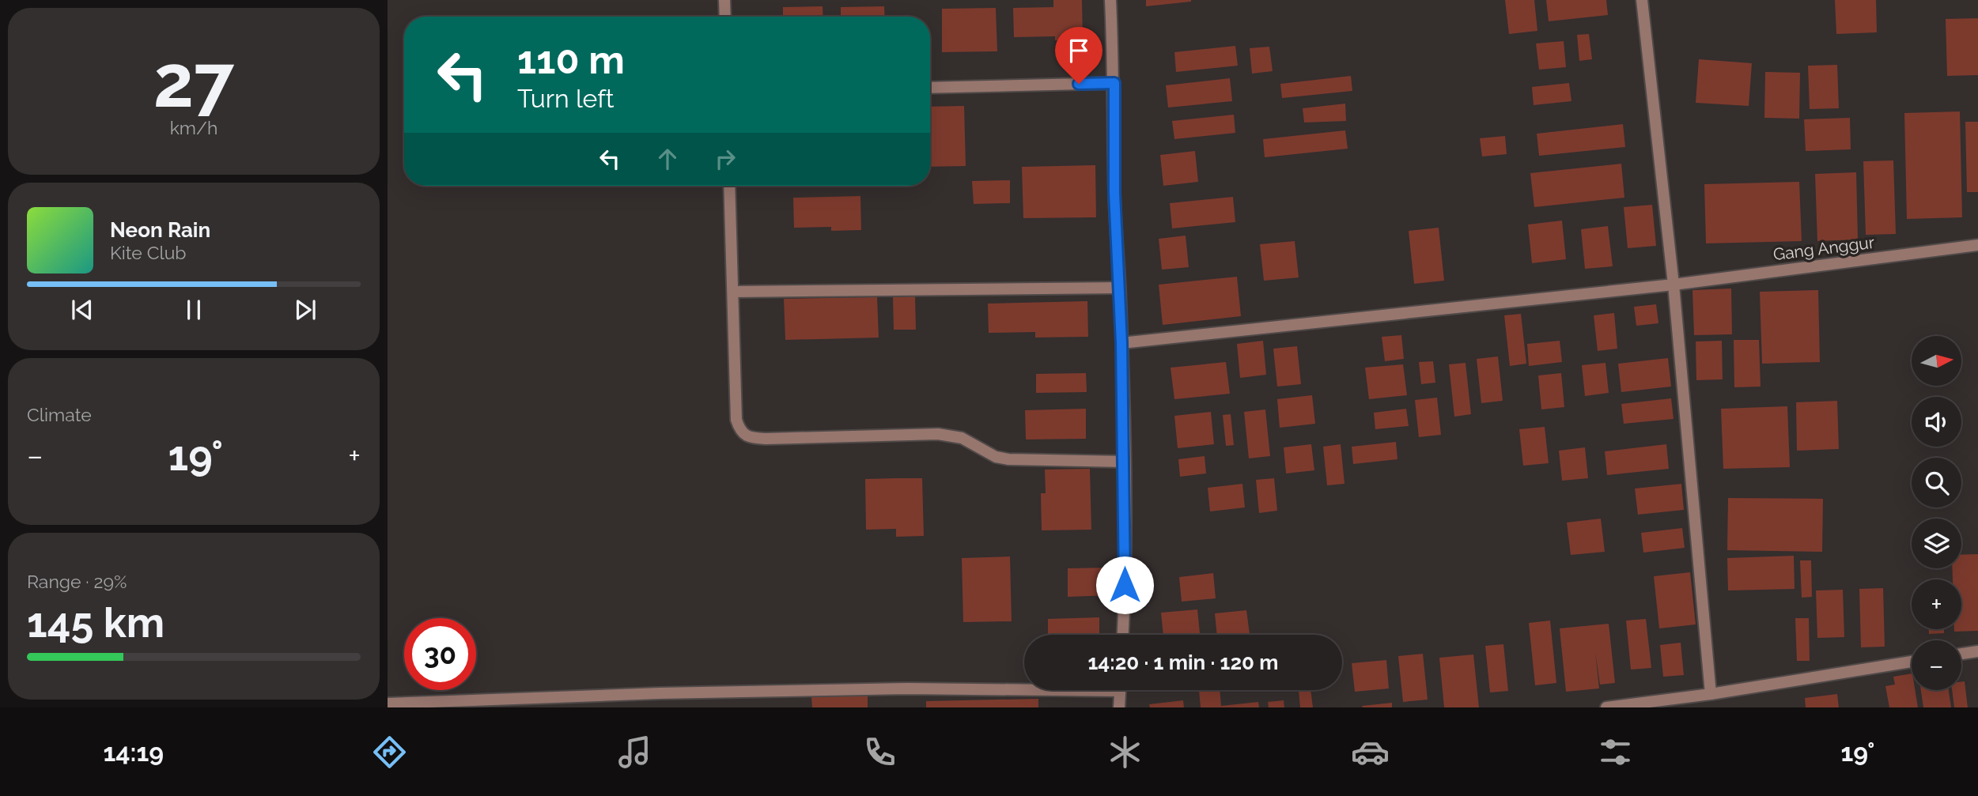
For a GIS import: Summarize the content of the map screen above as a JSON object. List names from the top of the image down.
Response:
{
  "streets": {
    "street": ["Gang Anggur"]
  },
  "north": "right",
  "page": {
    "tile": [
      ["27", "km/h"],
      "Climate",
      ["Range · 29%", "145 km"]
    ],
    "turn": ["110 m", "Turn left"],
    "song": ["Neon Rain", "Kite Club"],
    "map_buttons": ["+", "−"],
    "heat": ["−", "19°", "+"],
    "limit": "30",
    "trip": "14:20 · 1 min · 120 m",
    "tabs": ["14:19", "19°"]
  }
}
